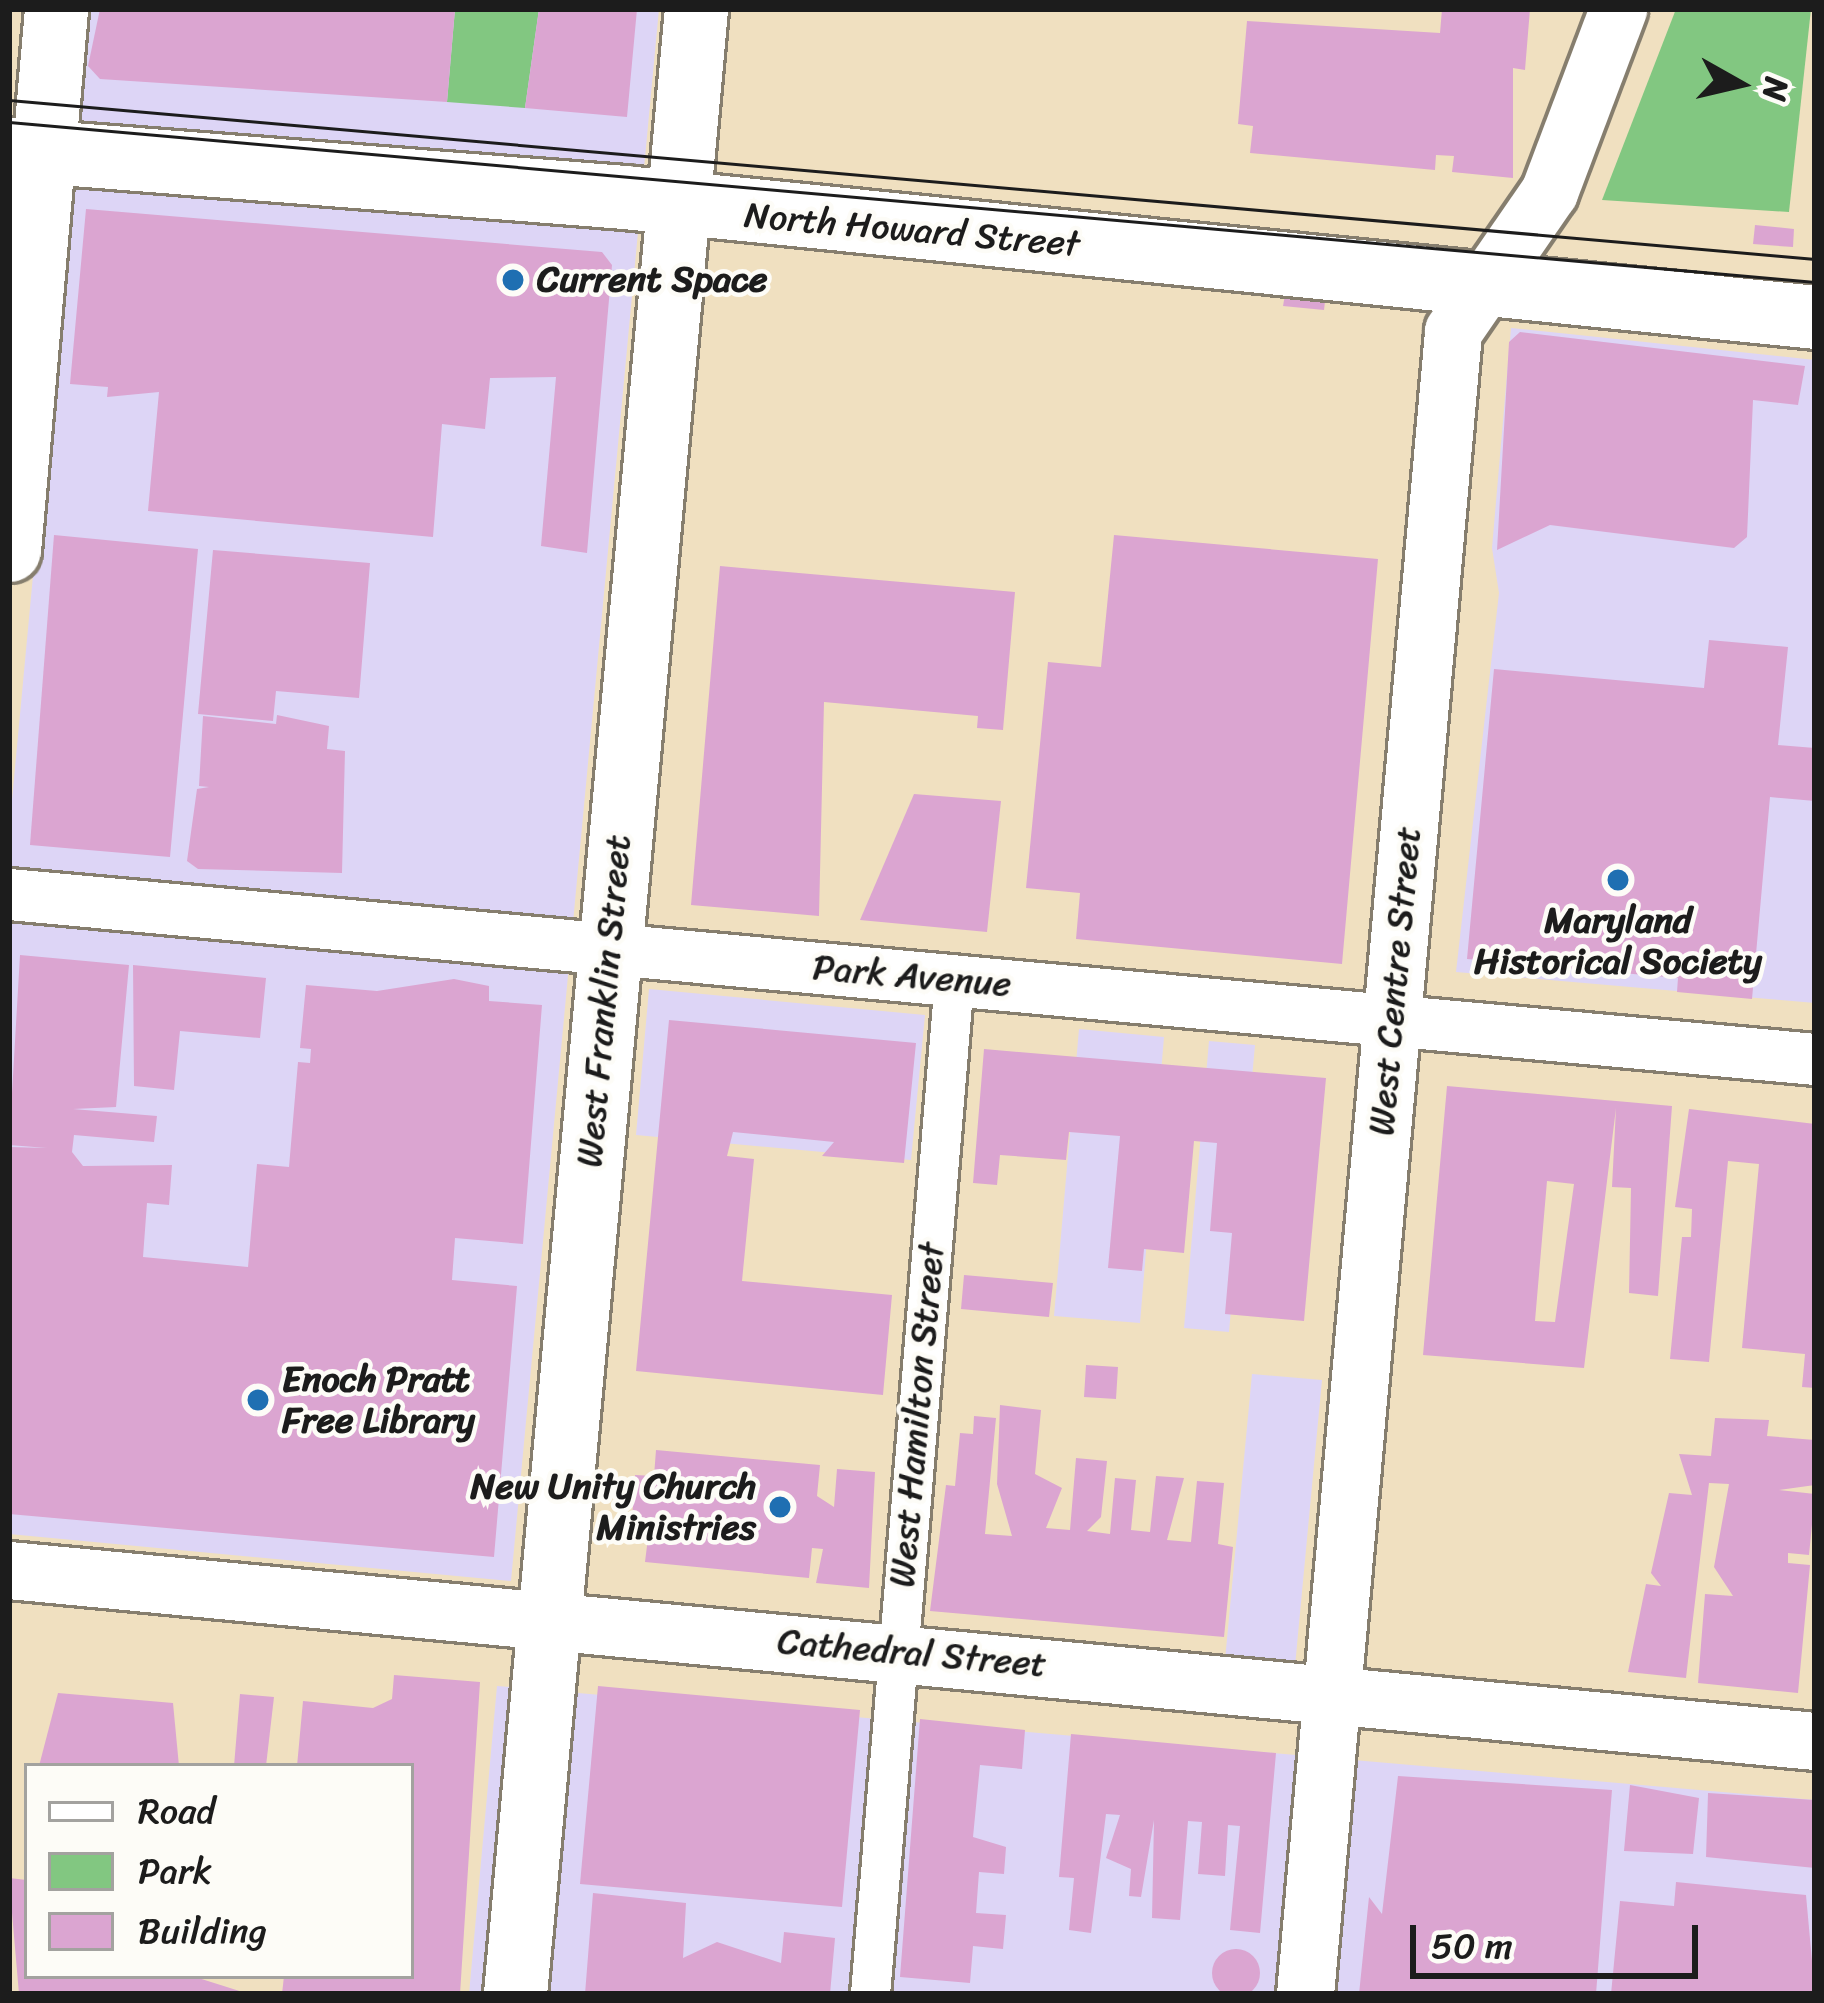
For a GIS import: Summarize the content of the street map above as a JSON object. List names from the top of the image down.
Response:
{
  "streets": {
    "main road": [
      "North Howard Street",
      "West Centre Street",
      "West Franklin Street",
      "Cathedral Street"
    ],
    "street": ["Park Avenue", "West Hamilton Street"]
  },
  "crossings": [
    ["North Howard Street", "West Centre Street"],
    ["North Howard Street", "West Franklin Street"],
    ["Park Avenue", "West Centre Street"],
    ["Park Avenue", "West Franklin Street"],
    ["Park Avenue", "West Hamilton Street"],
    ["West Centre Street", "Cathedral Street"],
    ["West Franklin Street", "Cathedral Street"],
    ["West Hamilton Street", "Cathedral Street"]
  ],
  "places": [
    "Current Space",
    "Maryland Historical Society",
    "Enoch Pratt Free Library",
    "New Unity Church Ministries"
  ],
  "legend": ["Road", "Park", "Building"],
  "scale_bar": "50 m",
  "north": "right"
}
